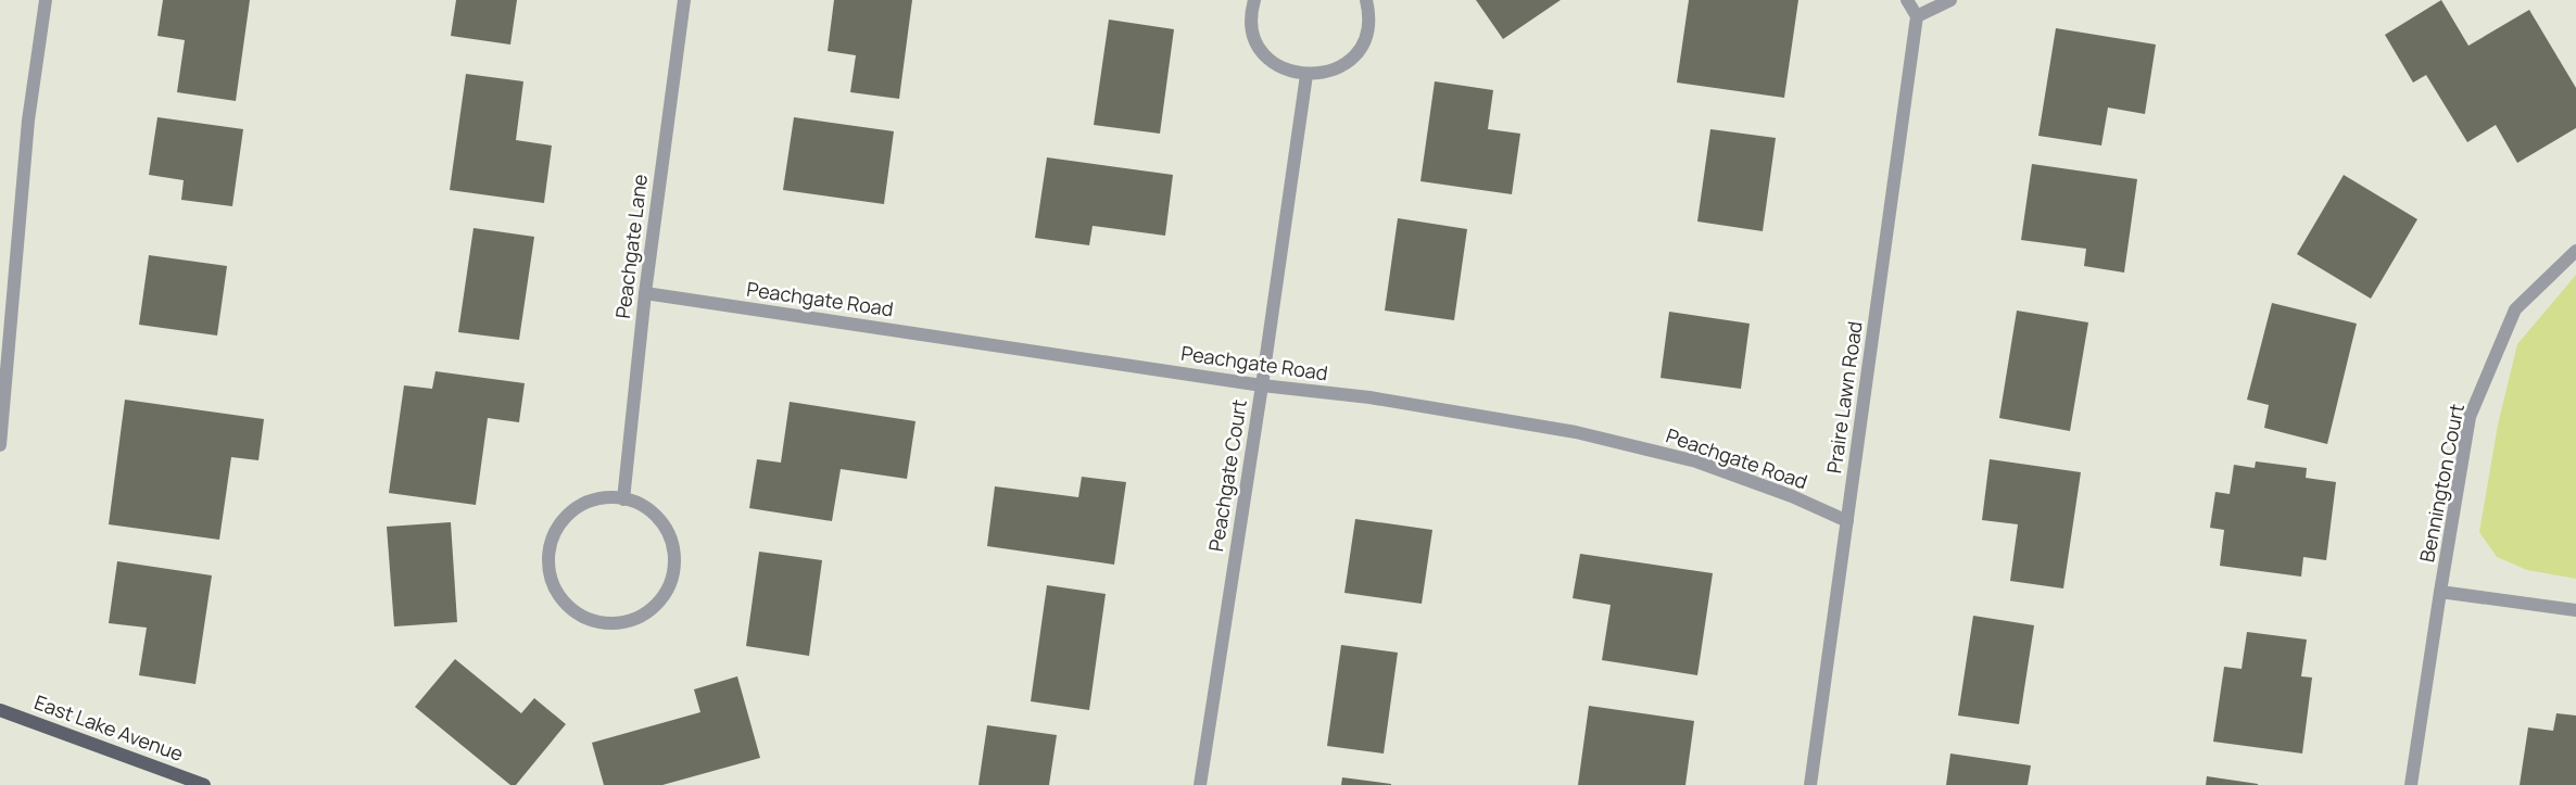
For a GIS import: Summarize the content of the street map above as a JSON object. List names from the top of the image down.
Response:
{
  "streets": {
    "main road": ["East Lake Avenue"],
    "street": [
      "Peachgate Lane",
      "Peachgate Road",
      "Praire Lawn Road",
      "Peachgate Court",
      "Bennington Court"
    ]
  },
  "crossings": [
    ["Peachgate Lane", "Peachgate Road"],
    ["Peachgate Road", "Praire Lawn Road"],
    ["Peachgate Road", "Peachgate Court"]
  ]
}
